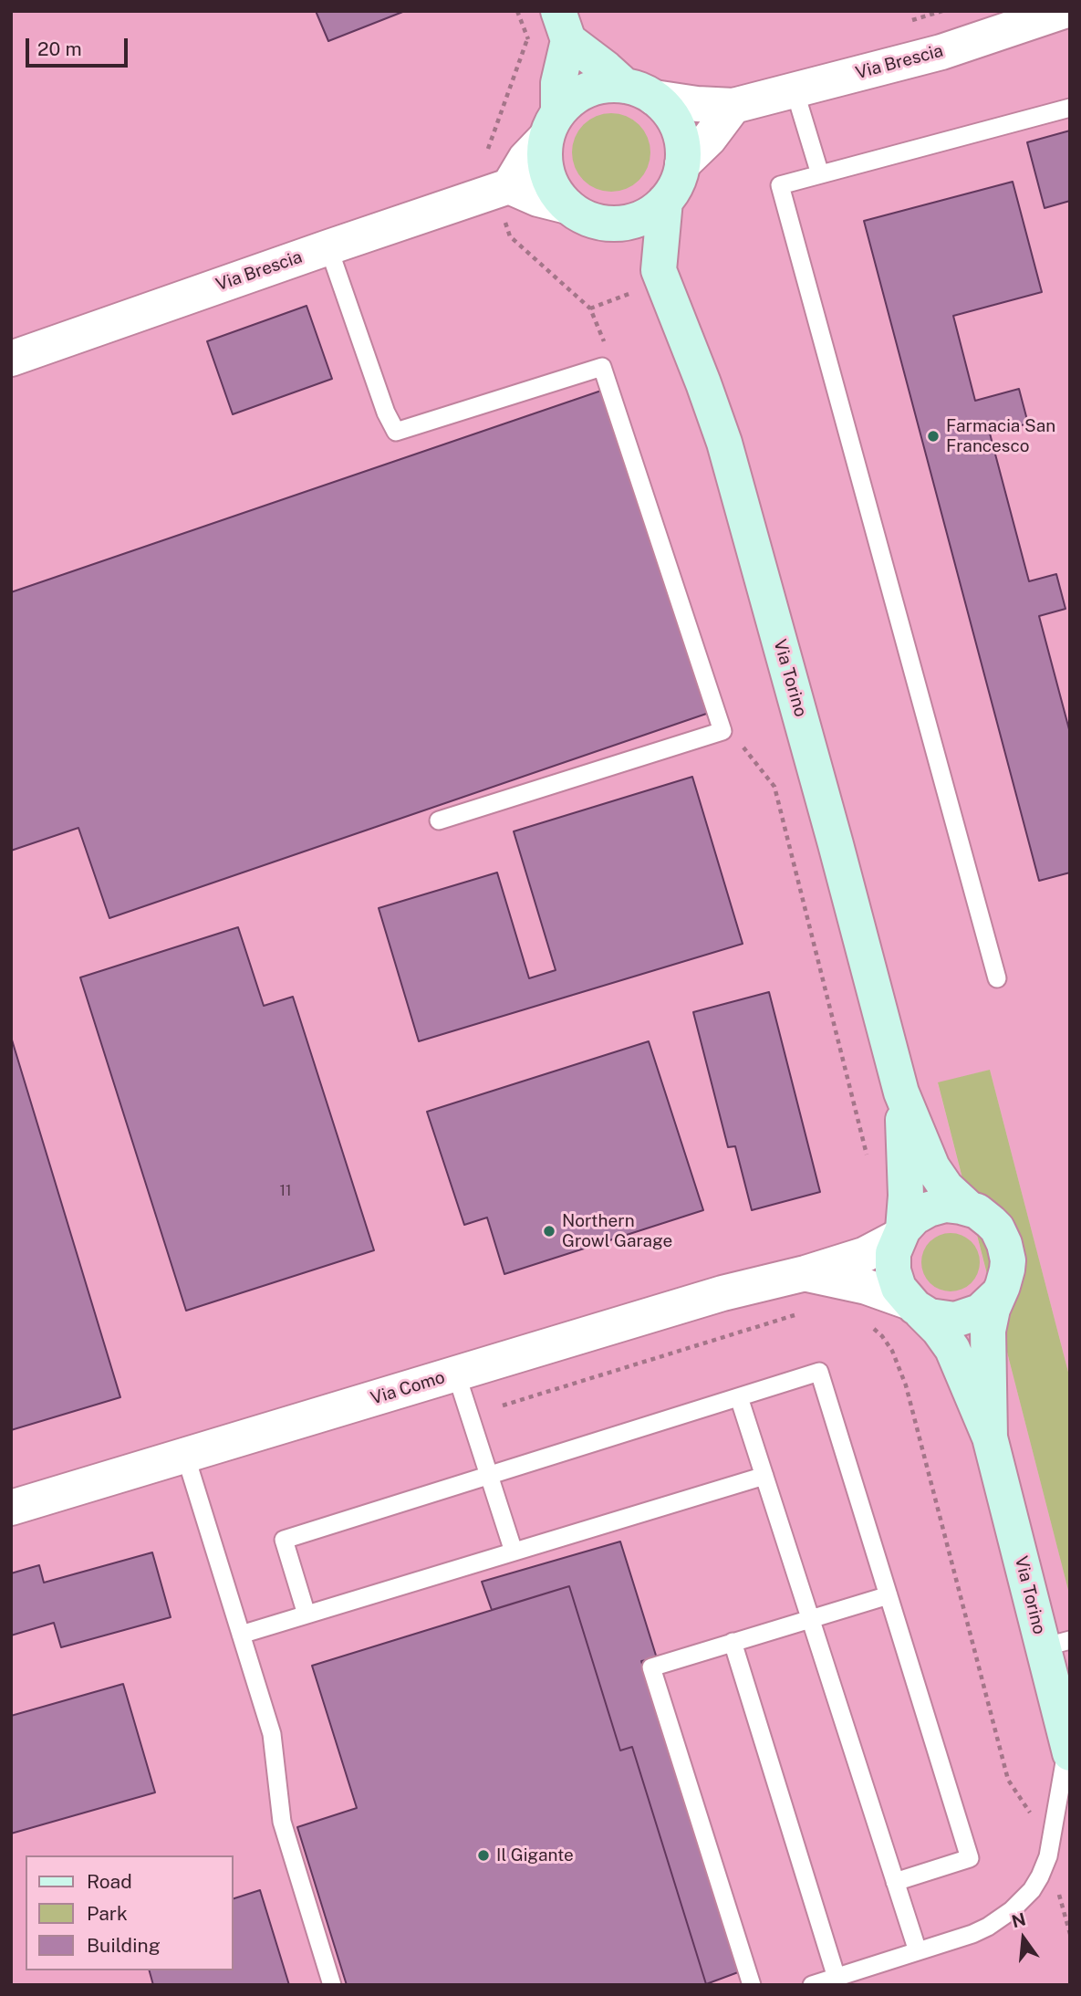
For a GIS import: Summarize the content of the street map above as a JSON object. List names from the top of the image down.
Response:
{
  "streets": {
    "street": ["Via Brescia", "Via Torino", "Via Como"]
  },
  "crossings": [
    ["Via Brescia", "Via Torino"],
    ["Via Torino", "Via Como"]
  ],
  "places": ["Farmacia San Francesco", "Northern Growl Garage", "Il Gigante"],
  "house_numbers": ["11"],
  "legend": ["Road", "Park", "Building"],
  "scale_bar": "20 m",
  "north": "top"
}
